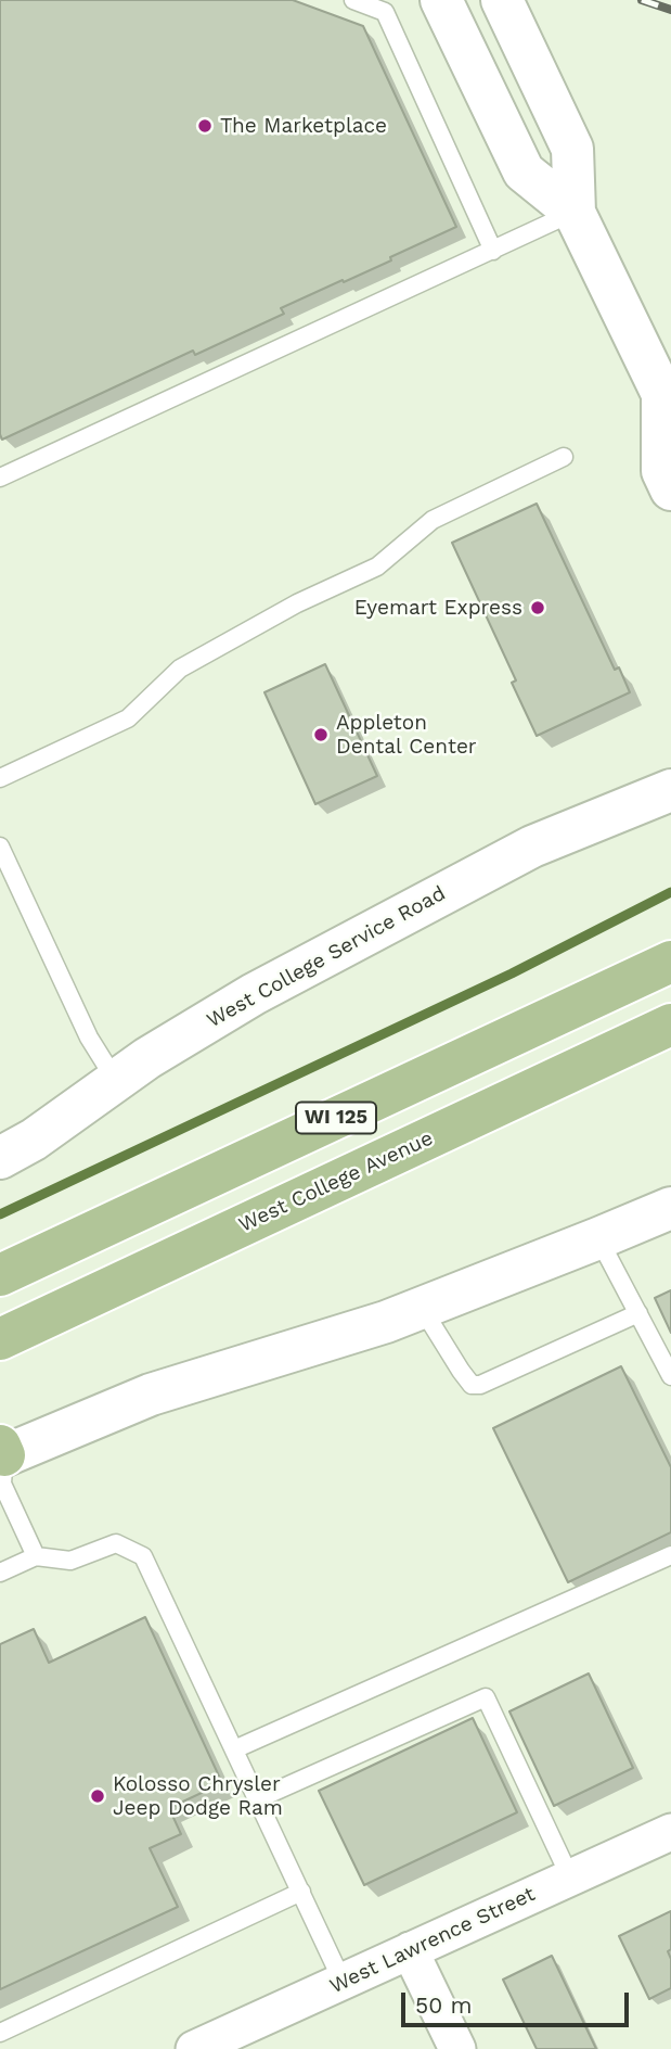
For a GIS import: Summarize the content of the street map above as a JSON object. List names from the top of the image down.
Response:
{
  "streets": {
    "main road": ["WI 125", "West College Avenue"],
    "street": ["West College Service Road", "West Lawrence Street"]
  },
  "places": [
    "The Marketplace",
    "Eyemart Express",
    "Appleton Dental Center",
    "Kolosso Chrysler Jeep Dodge Ram"
  ],
  "scale_bar": "50 m"
}
